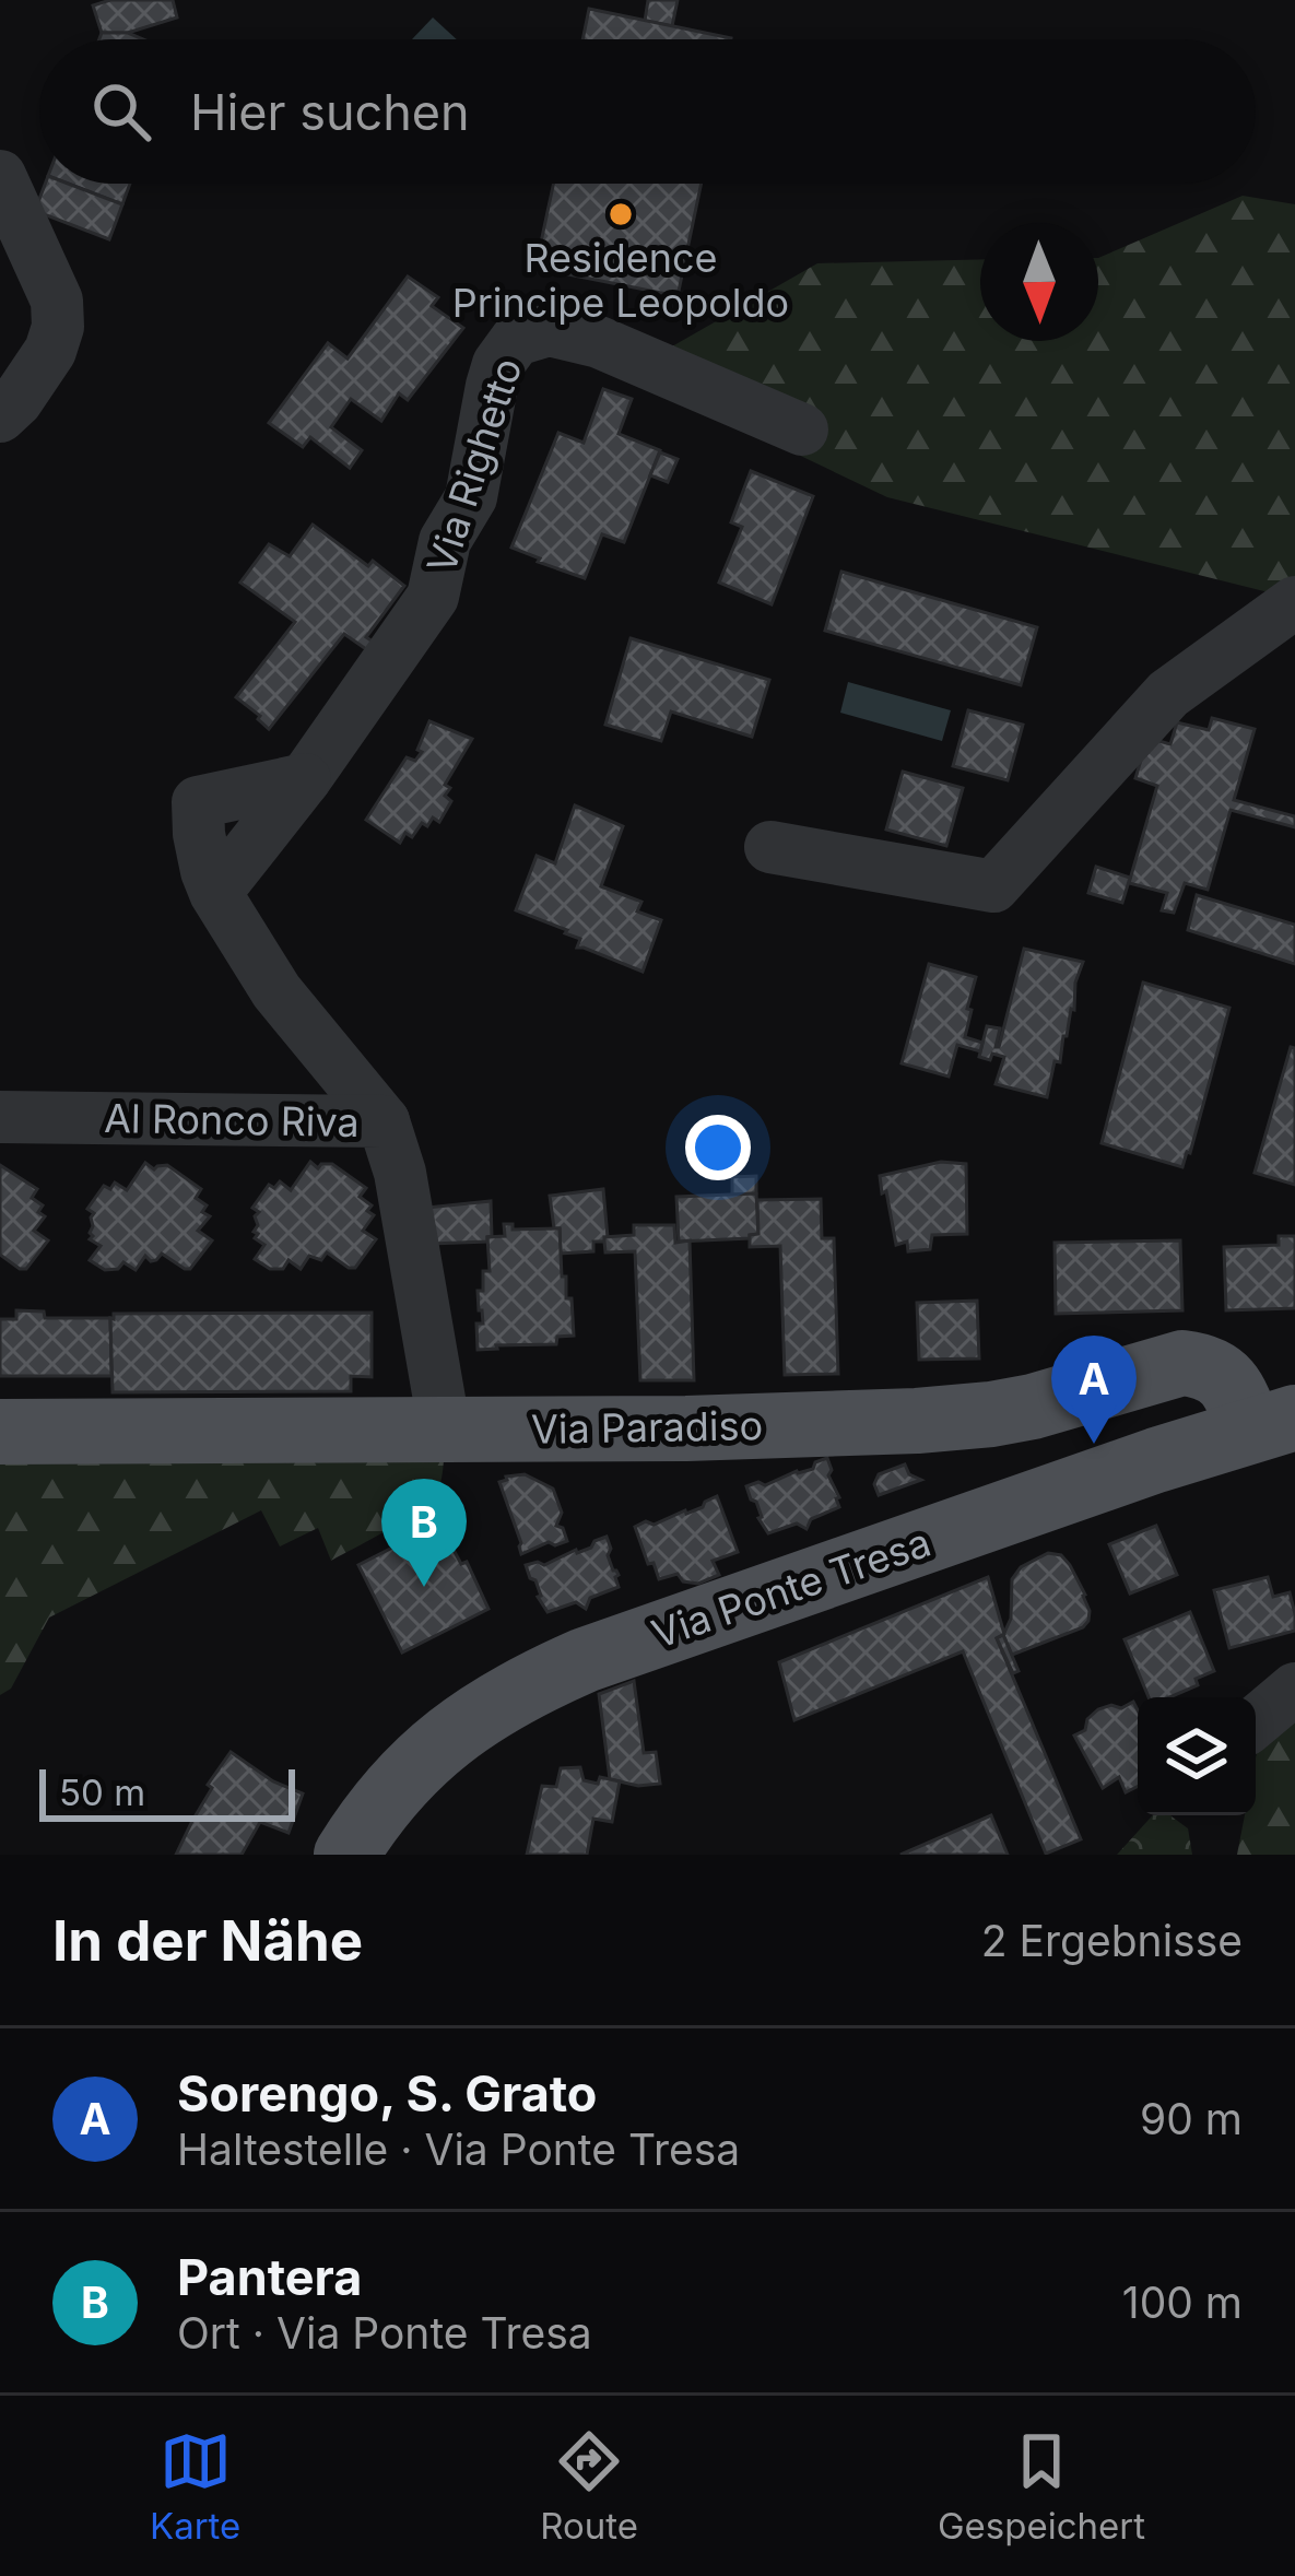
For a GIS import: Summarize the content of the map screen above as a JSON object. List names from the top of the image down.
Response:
{
  "streets": {
    "main road": ["Via Paradiso", "Via Ponte Tresa"],
    "street": ["Via Righetto", "Al Ronco Riva"]
  },
  "crossings": [
    ["Via Righetto", "Al Ronco Riva"],
    ["Al Ronco Riva", "Via Paradiso"],
    ["Via Paradiso", "Via Ponte Tresa"]
  ],
  "places": ["Residence Principe Leopoldo"],
  "scale_bar": "50 m",
  "north": "bottom",
  "page": {
    "search": "Hier suchen",
    "pins": ["A", "B"],
    "scale": "50 m",
    "heading": ["In der Nähe", "2 Ergebnisse"],
    "list": [
      {
        "mark": "A",
        "name": "Sorengo, S. Grato",
        "note": "Haltestelle · Via Ponte Tresa",
        "value": "90 m"
      },
      {
        "mark": "B",
        "name": "Pantera",
        "note": "Ort · Via Ponte Tresa",
        "value": "100 m"
      }
    ],
    "nav": ["Karte", "Route", "Gespeichert"]
  }
}
